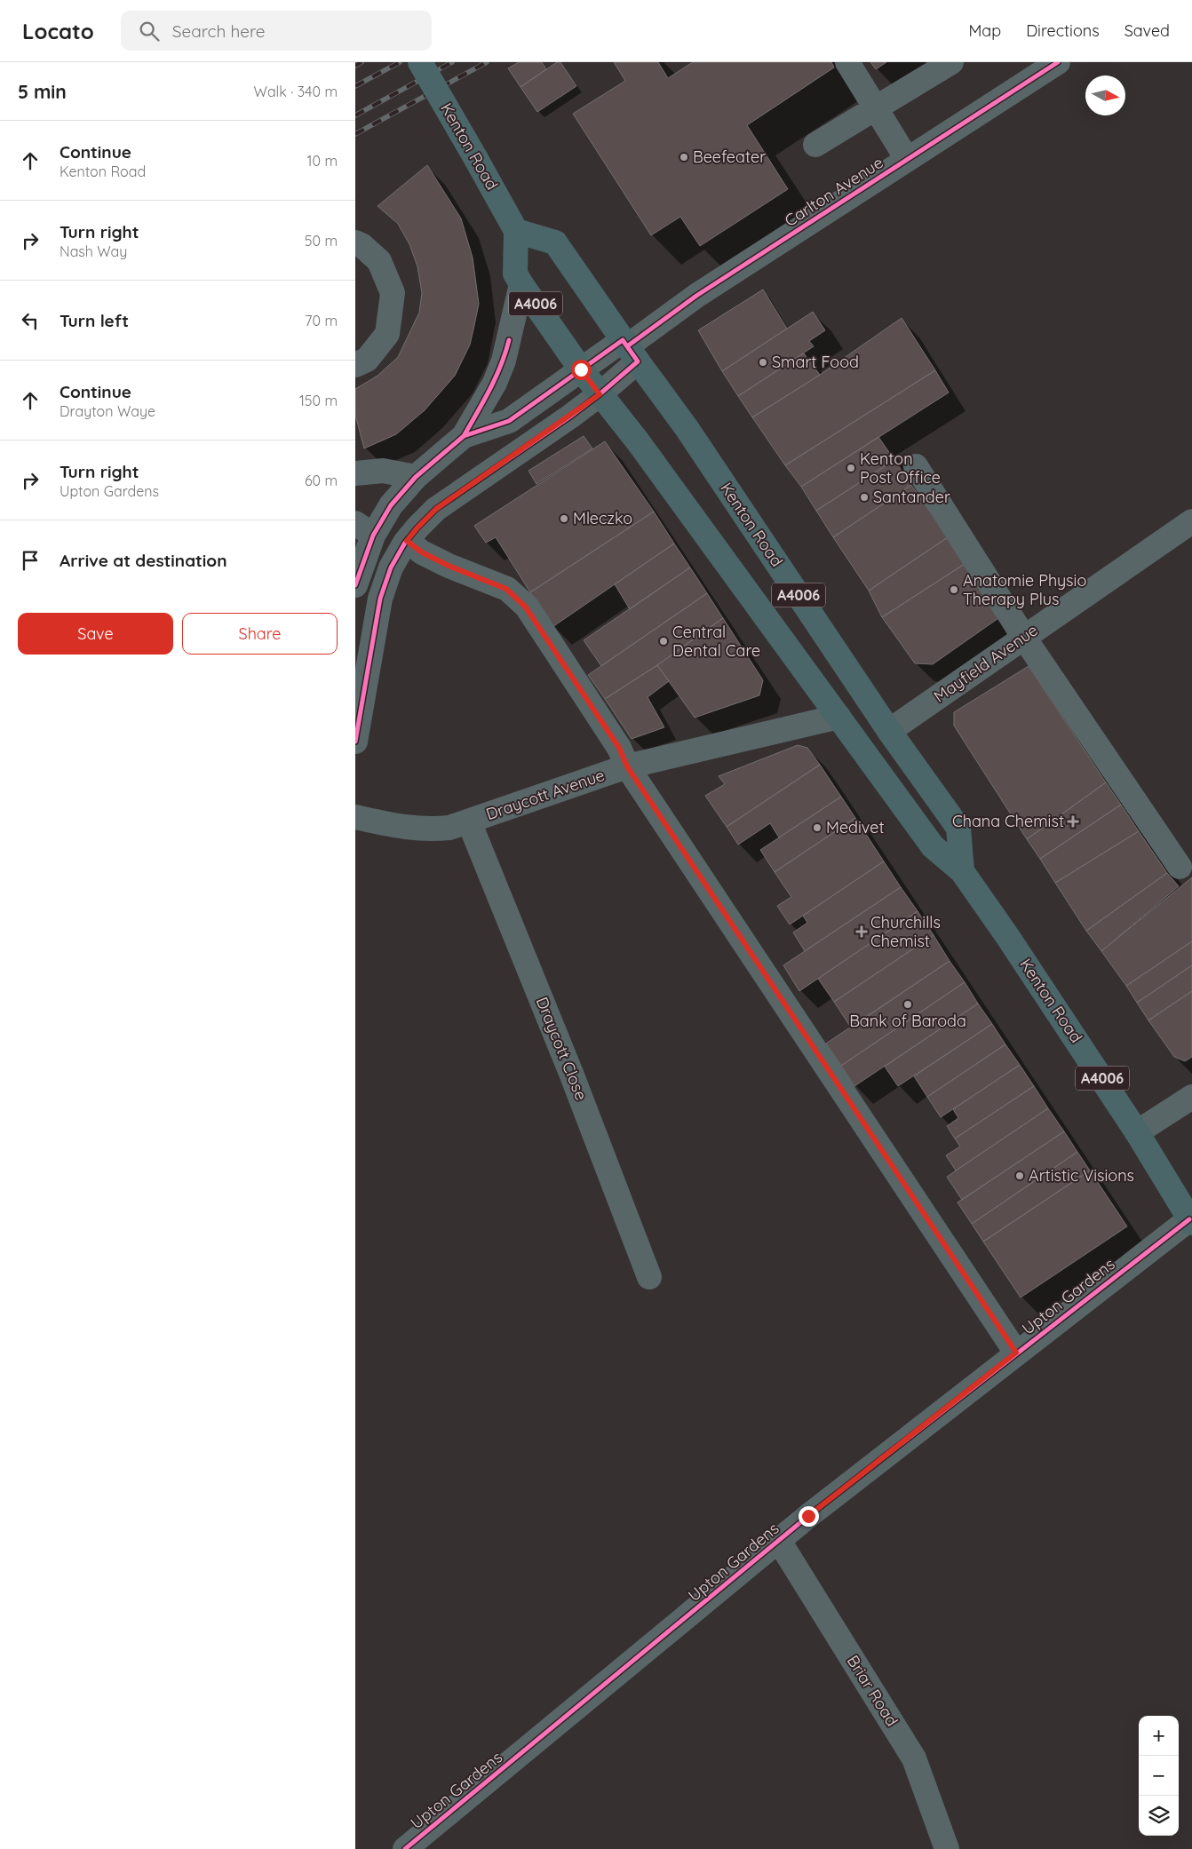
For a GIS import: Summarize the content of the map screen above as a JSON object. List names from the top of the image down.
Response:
{
  "streets": {
    "main road": ["Kenton Road", "A4006"],
    "street": [
      "Carlton Avenue",
      "Mayfield Avenue",
      "Draycott Avenue",
      "Draycott Close",
      "Upton Gardens",
      "Briar Road"
    ]
  },
  "crossings": [
    ["Kenton Road", "Carlton Avenue"],
    ["Kenton Road", "Mayfield Avenue"],
    ["Kenton Road", "Draycott Avenue"],
    ["Kenton Road", "Upton Gardens"],
    ["Draycott Avenue", "Draycott Close"],
    ["Upton Gardens", "Briar Road"]
  ],
  "places": {
    "other": [
      "Beefeater",
      "Smart Food",
      "Kenton Post Office",
      "Santander",
      "Mleczko",
      "Anatomie Physio Therapy Plus",
      "Central Dental Care",
      "Medivet",
      "Bank of Baroda",
      "Artistic Visions"
    ],
    "health": ["Chana Chemist", "Churchills Chemist"]
  },
  "north": "right",
  "page": {
    "header": "Locato",
    "search": "Search here",
    "nav": ["Map", "Directions", "Saved"],
    "heading": ["5 min", "Walk · 340 m"],
    "list": [
      ["Continue", "Kenton Road", "10 m"],
      ["Turn right", "Nash Way", "50 m"],
      ["Turn left", "70 m"],
      ["Continue", "Drayton Waye", "150 m"],
      ["Turn right", "Upton Gardens", "60 m"],
      "Arrive at destination"
    ],
    "buttons": ["Save", "Share"],
    "map_buttons": ["+", "−"]
  }
}
